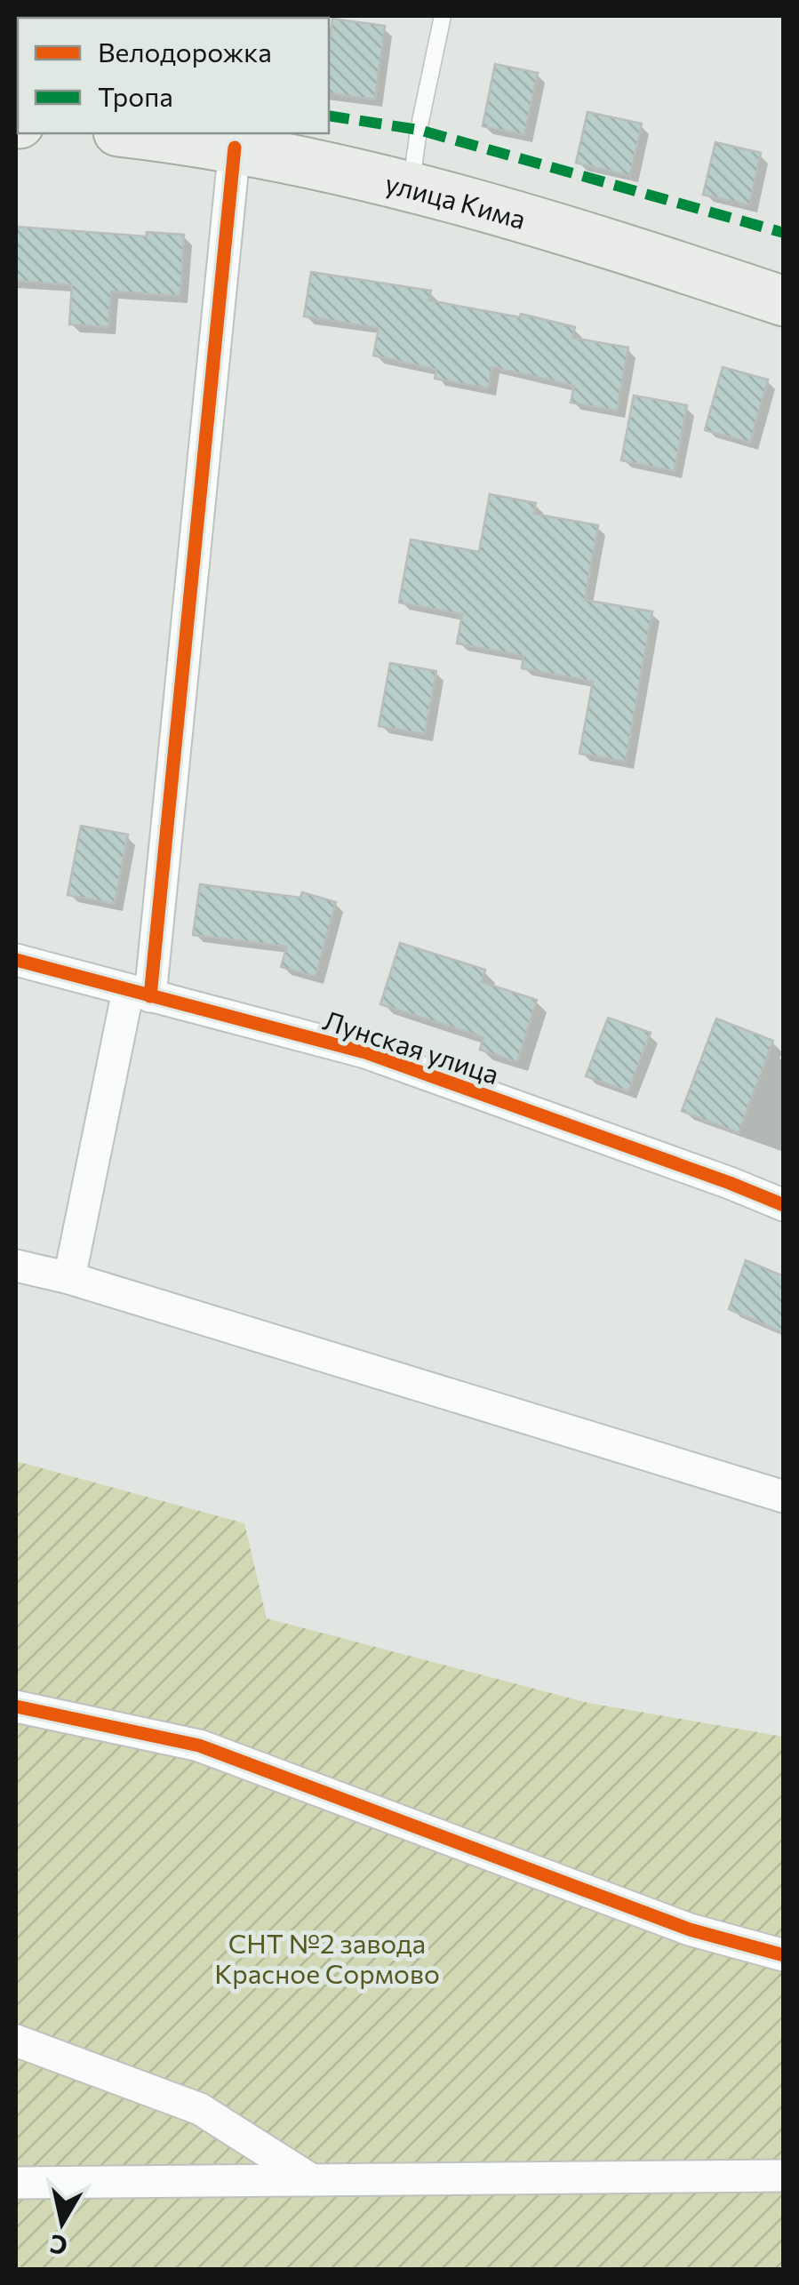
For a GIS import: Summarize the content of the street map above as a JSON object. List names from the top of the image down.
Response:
{
  "streets": {
    "main road": ["улица Кима"],
    "street": ["Лунская улица"]
  },
  "parks": ["СНТ №2 завода Красное Сормово"],
  "legend": ["Велодорожка", "Тропа"],
  "north": "bottom"
}
